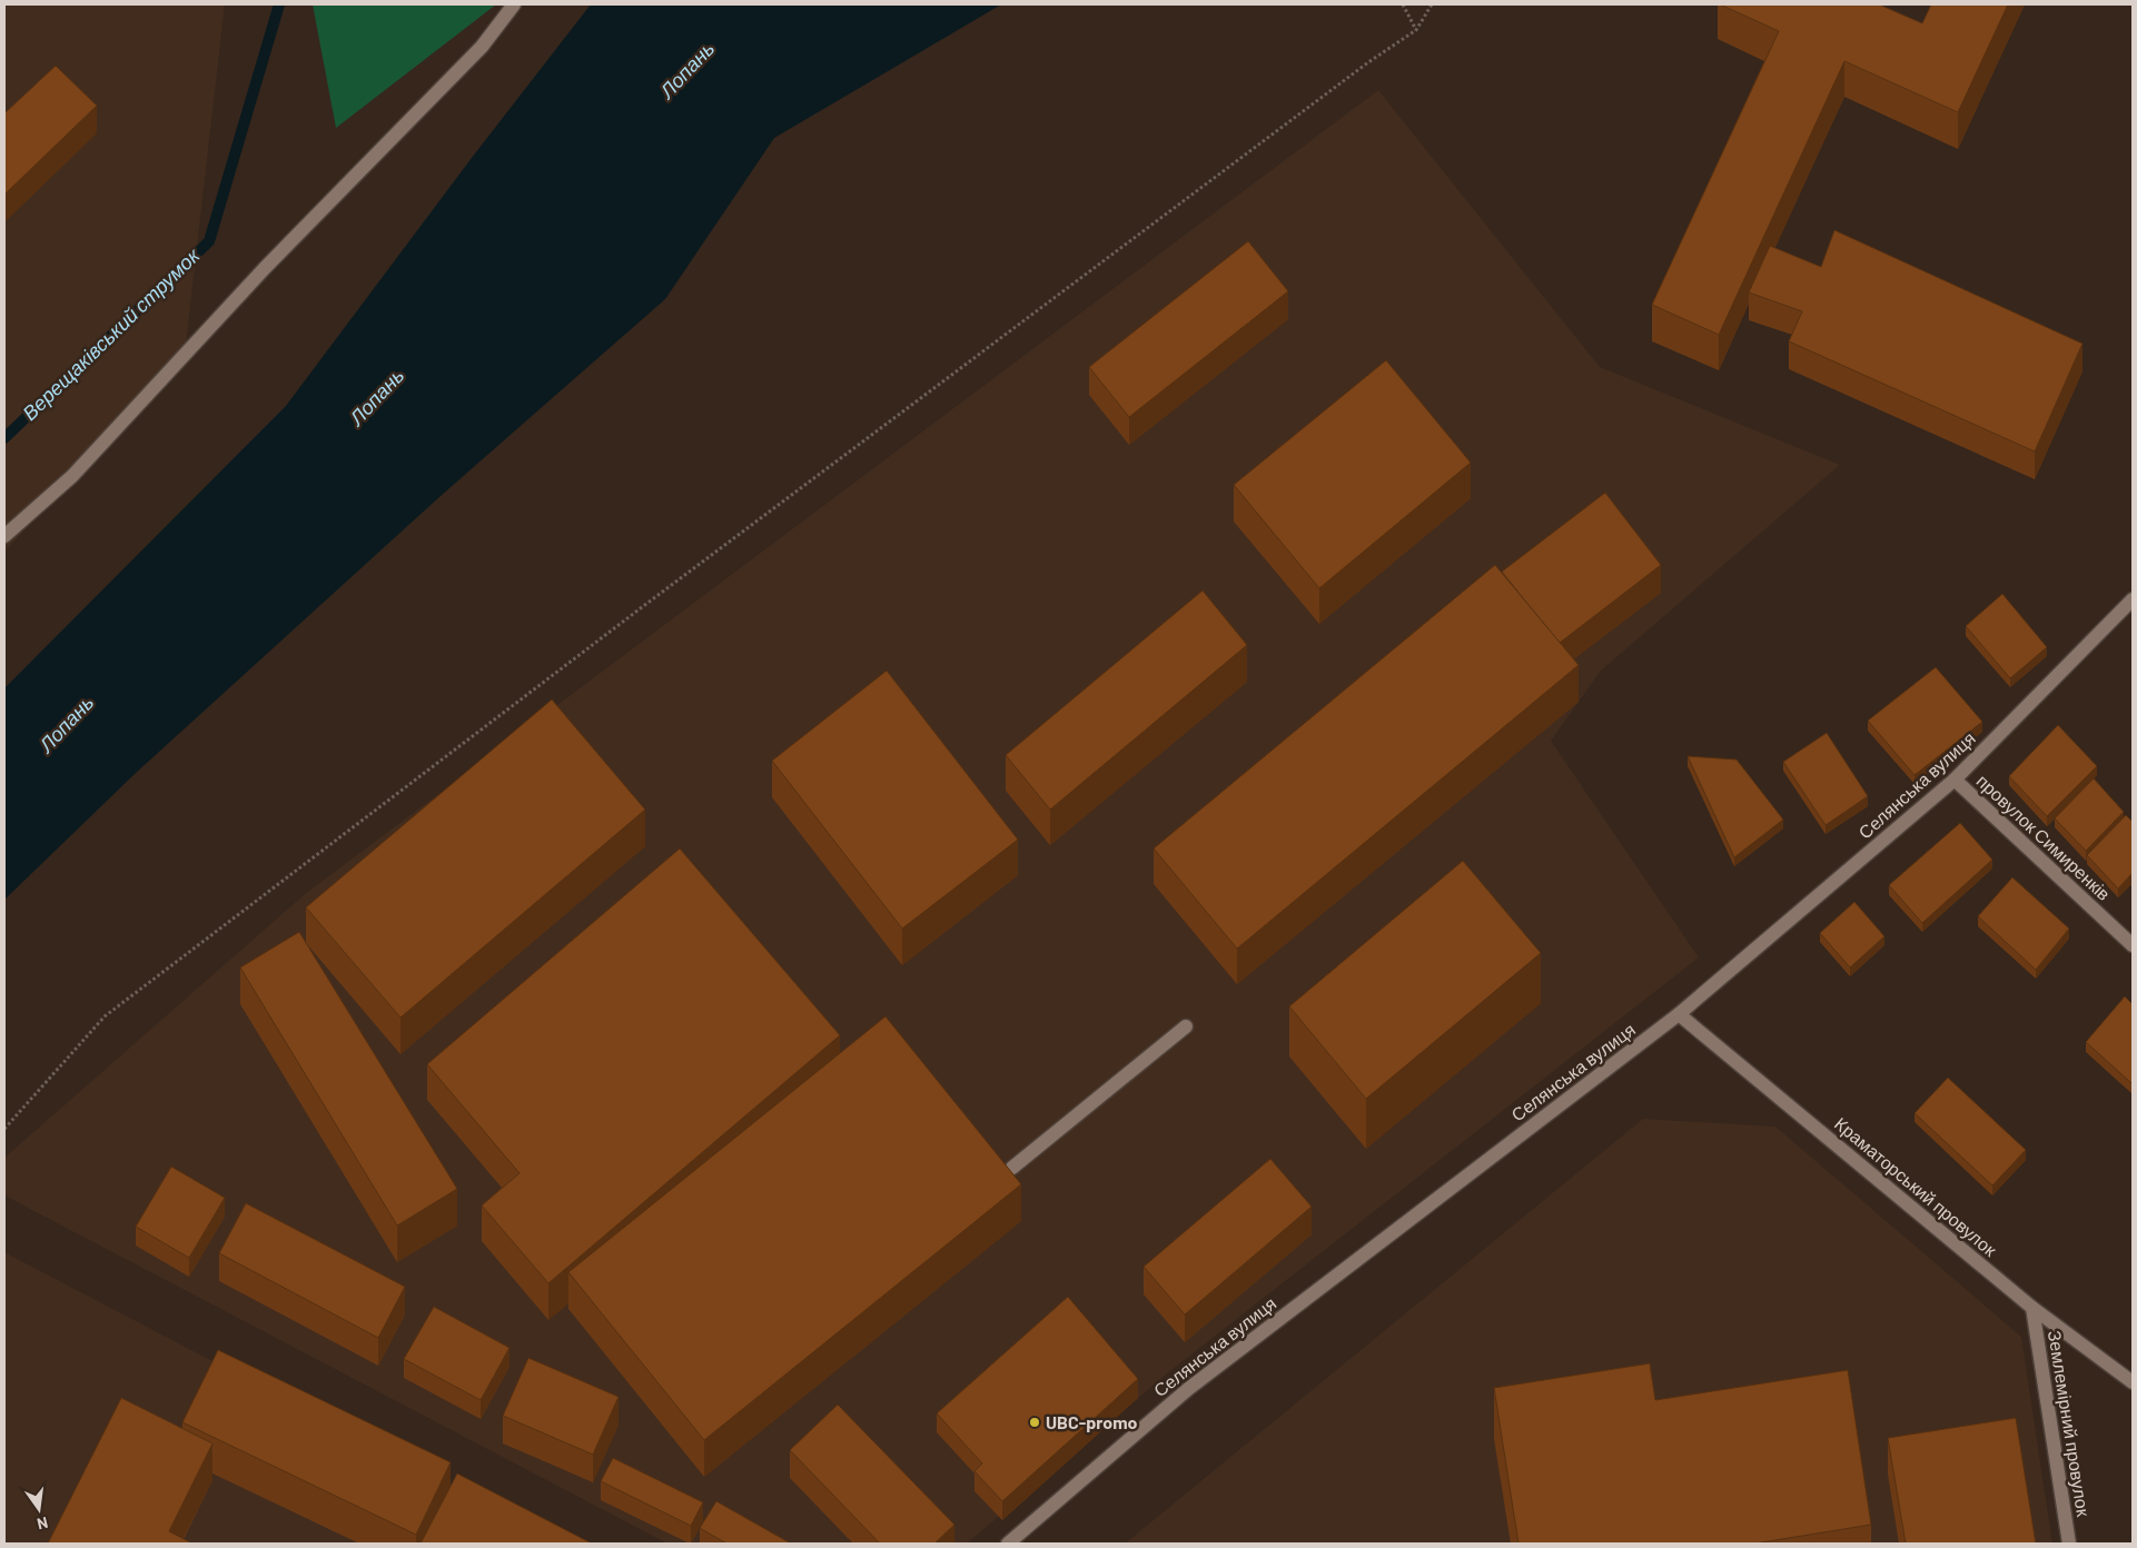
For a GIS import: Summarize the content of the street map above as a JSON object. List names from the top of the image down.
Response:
{
  "streets": {
    "street": [
      "Селянська вулиця",
      "провулок Симиренків",
      "Краматорський провулок",
      "Землемірний провулок"
    ]
  },
  "crossings": [
    ["Селянська вулиця", "провулок Симиренків"],
    ["Селянська вулиця", "Краматорський провулок"],
    ["Краматорський провулок", "Землемірний провулок"]
  ],
  "water": ["Лопань", "Верещаківський струмок"],
  "places": ["UBC-promo"],
  "north": "bottom"
}
